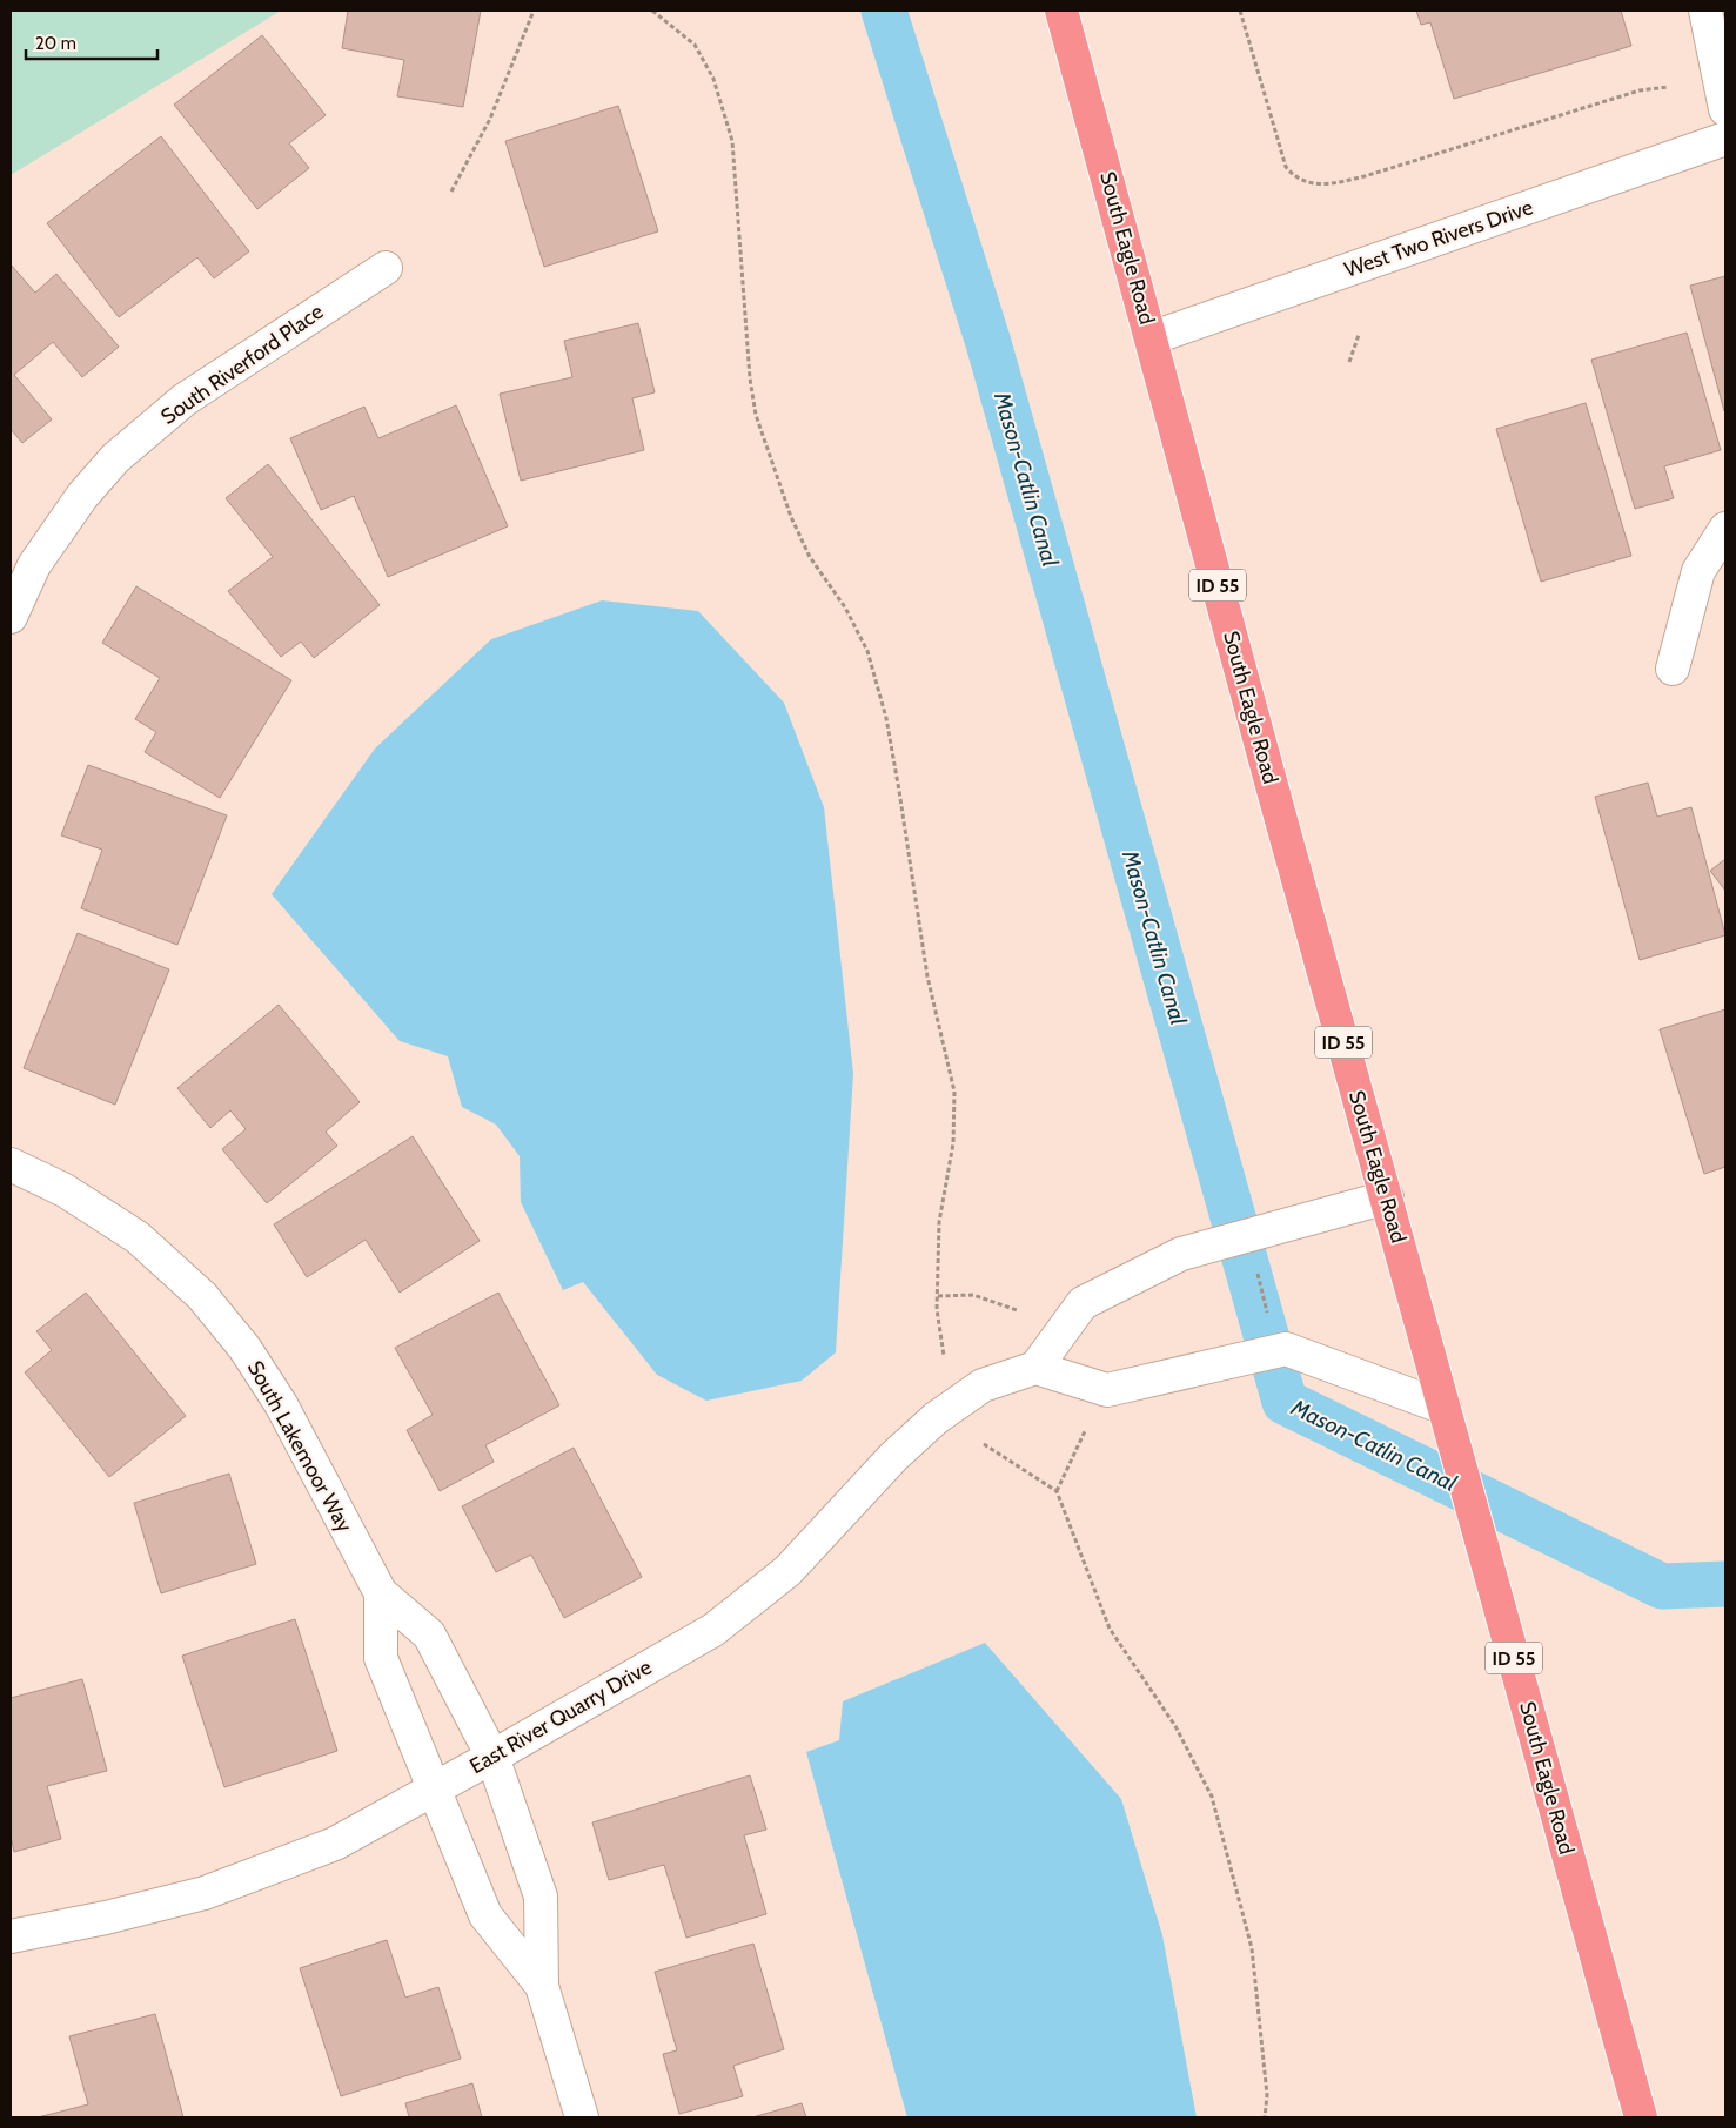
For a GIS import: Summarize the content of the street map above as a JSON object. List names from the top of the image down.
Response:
{
  "streets": {
    "highway": ["South Eagle Road", "ID 55"],
    "street": [
      "West Two Rivers Drive",
      "South Riverford Place",
      "South Lakemoor Way",
      "East River Quarry Drive"
    ]
  },
  "crossings": [
    ["West Two Rivers Drive", "South Eagle Road"],
    ["South Lakemoor Way", "East River Quarry Drive"]
  ],
  "water": ["Mason-Catlin Canal"],
  "scale_bar": "20 m"
}
